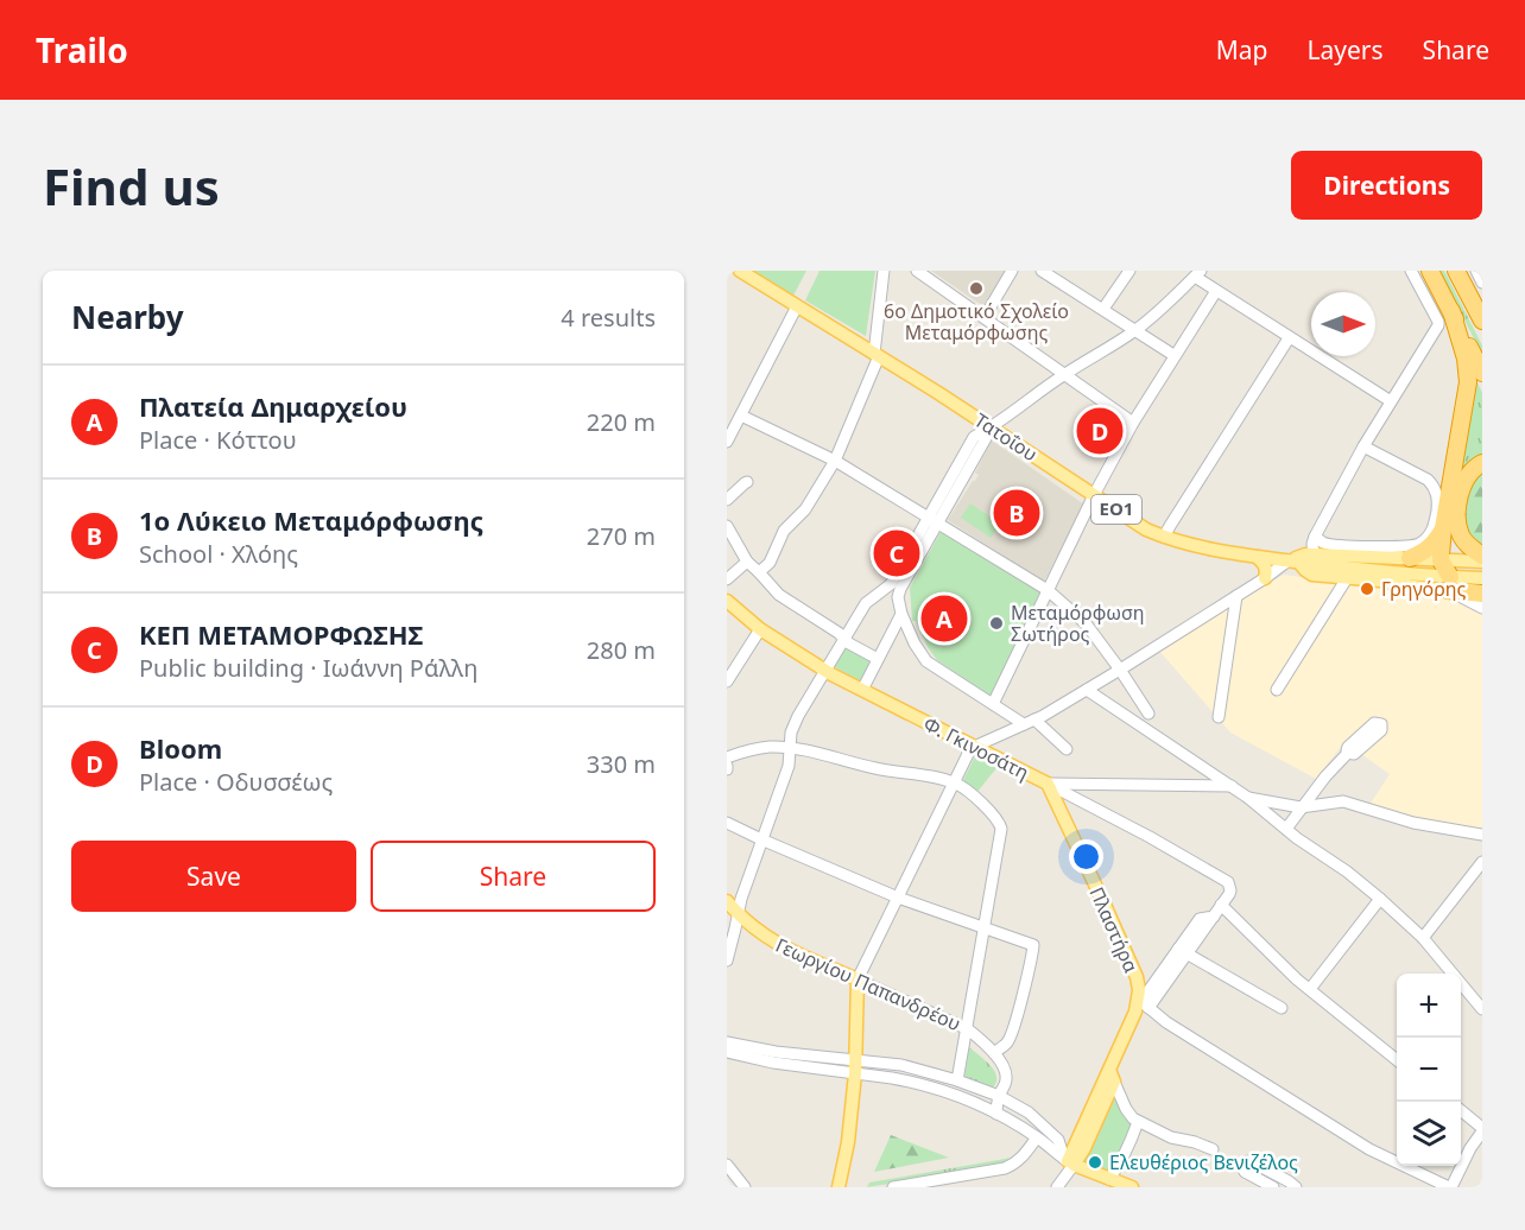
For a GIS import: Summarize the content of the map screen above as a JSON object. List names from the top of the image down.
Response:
{
  "streets": {
    "main road": [
      "Τατοΐου",
      "ΕΟ1",
      "Φ. Γκινοσάτη",
      "Πλαστήρα",
      "Γεωργίου Παπανδρέου"
    ]
  },
  "crossings": [
    ["Φ. Γκινοσάτη", "Πλαστήρα"]
  ],
  "places": [
    "6ο Δημοτικό Σχολείο Μεταμόρφωσης",
    "Γρηγόρης",
    "Μεταμόρφωση Σωτήρος",
    "Ελευθέριος Βενιζέλος"
  ],
  "north": "right",
  "page": {
    "header": "Trailo",
    "nav": ["Map", "Layers", "Share"],
    "buttons": [
      "Directions",
      ["Save", "Share"]
    ],
    "title": "Find us",
    "heading": ["Nearby", "4 results"],
    "list": [
      {
        "mark": "A",
        "name": "Πλατεία Δημαρχείου",
        "note": "Place · Κόττου",
        "value": "220 m"
      },
      {
        "mark": "B",
        "name": "1ο Λύκειο Μεταμόρφωσης",
        "note": "School · Χλόης",
        "value": "270 m"
      },
      {
        "mark": "C",
        "name": "ΚΕΠ ΜΕΤΑΜΟΡΦΩΣΗΣ",
        "note": "Public building · Ιωάννη Ράλλη",
        "value": "280 m"
      },
      {
        "mark": "D",
        "name": "Bloom",
        "note": "Place · Οδυσσέως",
        "value": "330 m"
      }
    ],
    "pins": [
      "D",
      "B",
      "C",
      "A"
    ],
    "map_buttons": ["+", "−"]
  }
}
